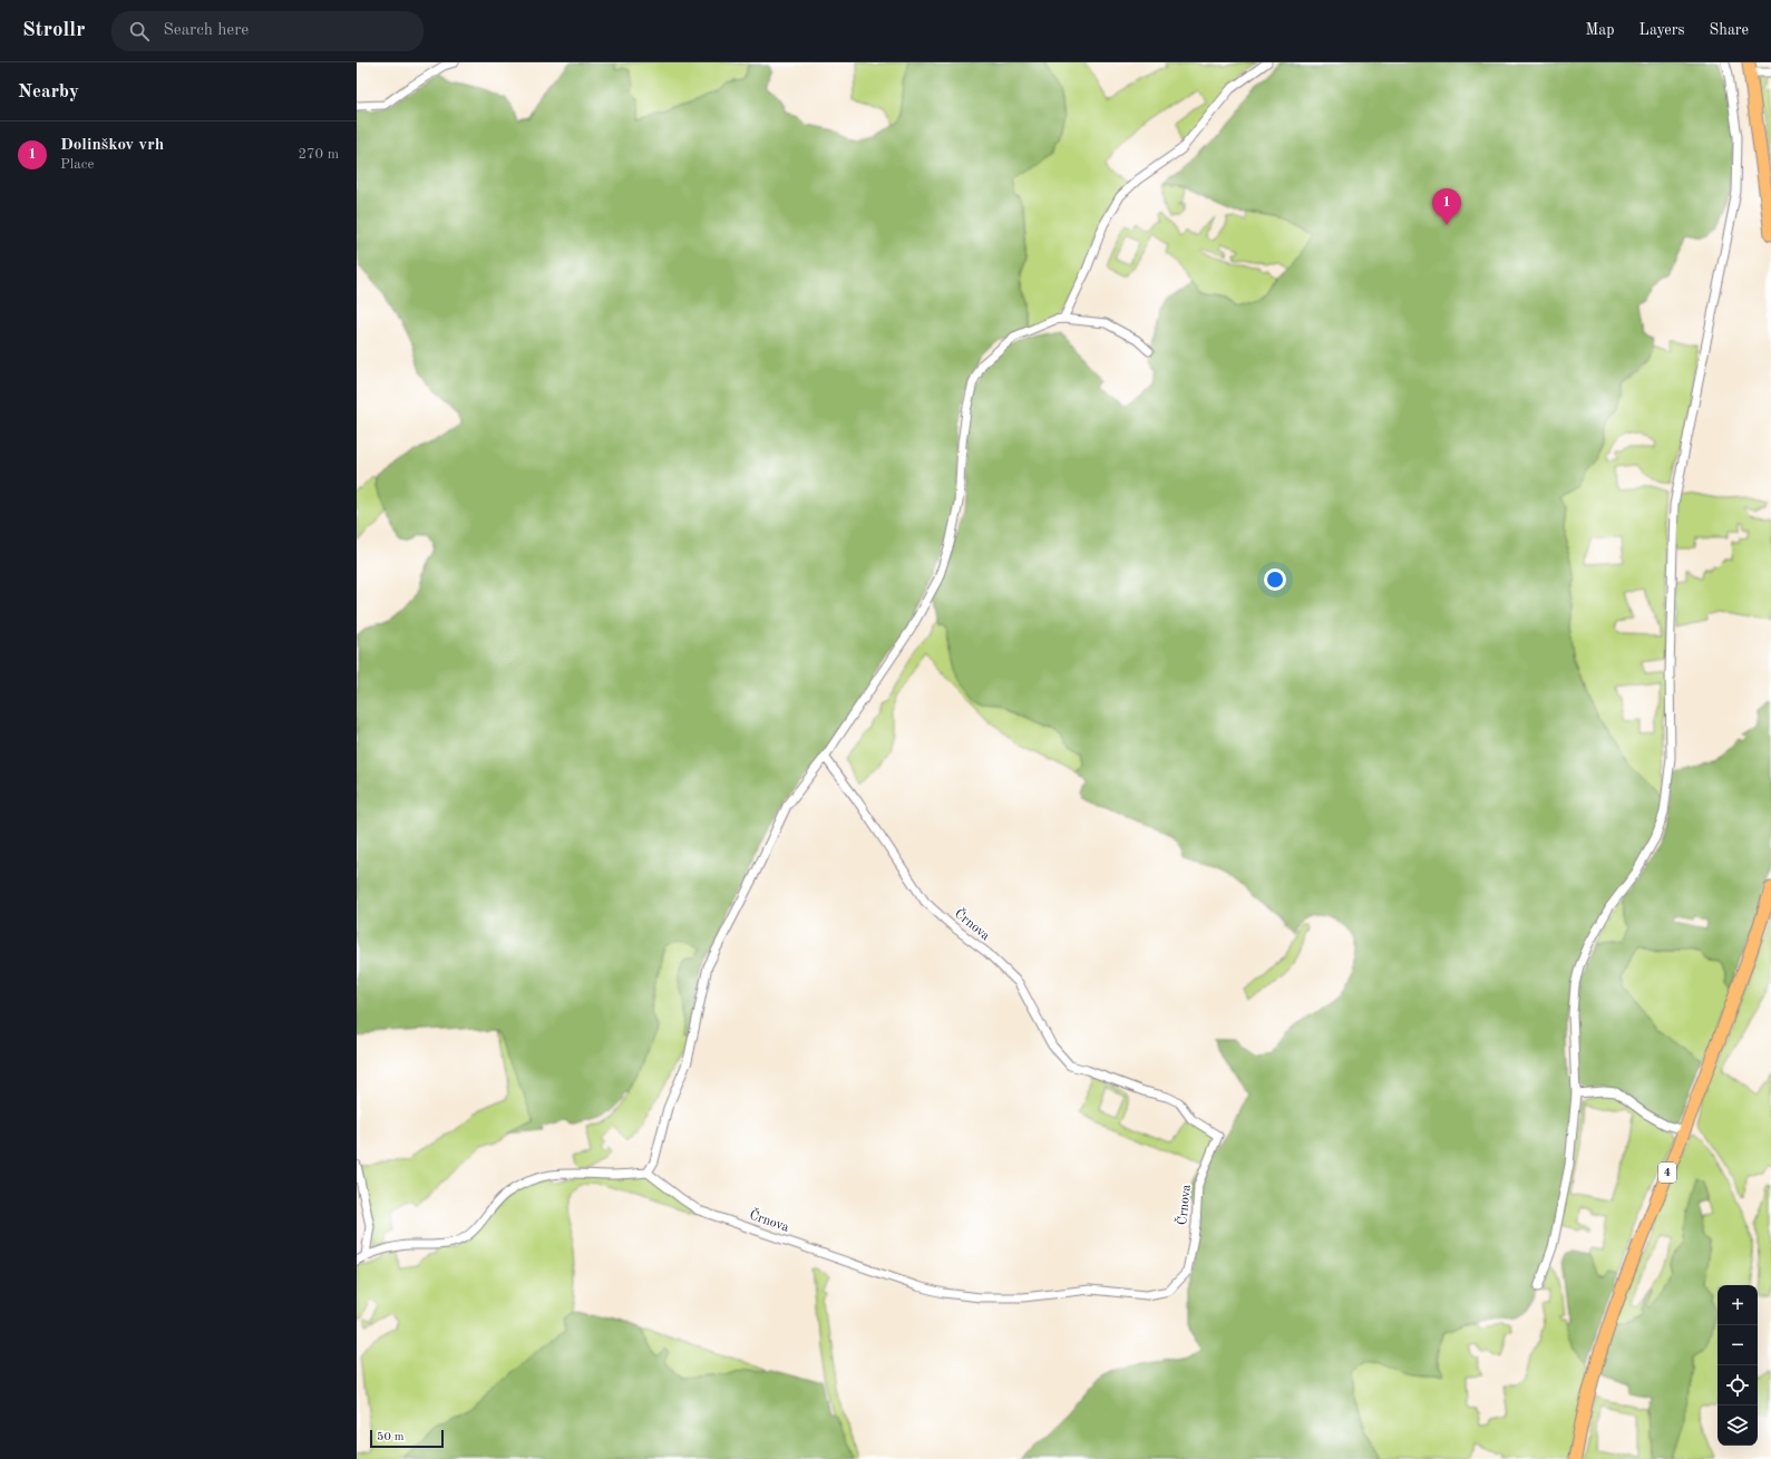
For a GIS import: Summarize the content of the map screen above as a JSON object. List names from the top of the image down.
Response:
{
  "streets": {
    "main road": ["4"],
    "street": ["Črnova"]
  },
  "scale_bar": "50 m",
  "page": {
    "header": "Strollr",
    "search": "Search here",
    "nav": ["Map", "Layers", "Share"],
    "heading": "Nearby",
    "list": [
      {
        "mark": "1",
        "name": "Dolinškov vrh",
        "note": "Place",
        "value": "270 m"
      }
    ],
    "pins": "1",
    "map_buttons": ["+", "−"],
    "scale": "50 m"
  }
}
